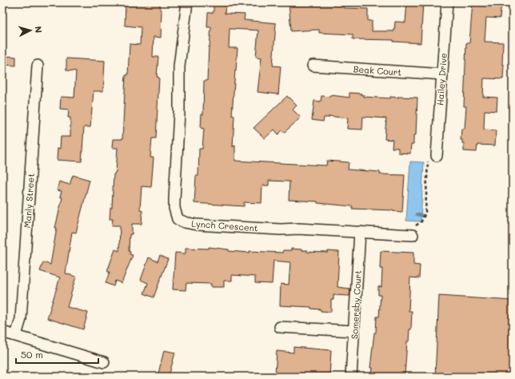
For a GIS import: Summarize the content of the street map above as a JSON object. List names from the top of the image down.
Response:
{
  "streets": {
    "street": [
      "Beak Court",
      "Hailey Drive",
      "Manly Street",
      "Lynch Crescent",
      "Somersby Court"
    ]
  },
  "crossings": [
    ["Beak Court", "Hailey Drive"],
    ["Lynch Crescent", "Somersby Court"]
  ],
  "scale_bar": "50 m",
  "north": "right"
}
